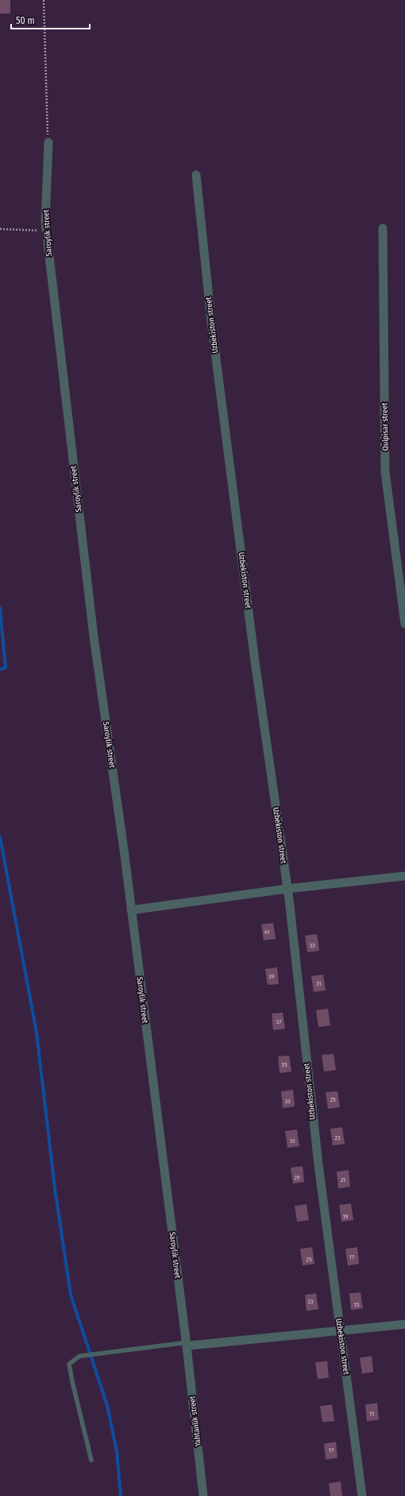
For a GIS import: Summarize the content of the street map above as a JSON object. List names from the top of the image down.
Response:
{
  "streets": {
    "street": [
      "Saroylik street",
      "Uzbekiston street",
      "Qulpisar street",
      "Yahtanlik street"
    ]
  },
  "crossings": [
    ["Saroylik street", "Yahtanlik street"]
  ],
  "house_numbers": [
    "41",
    "33",
    "39",
    "31",
    "37",
    "35",
    "25",
    "33",
    "23",
    "31",
    "29",
    "21",
    "19",
    "17",
    "25",
    "23",
    "15",
    "11",
    "17"
  ],
  "scale_bar": "50 m"
}
